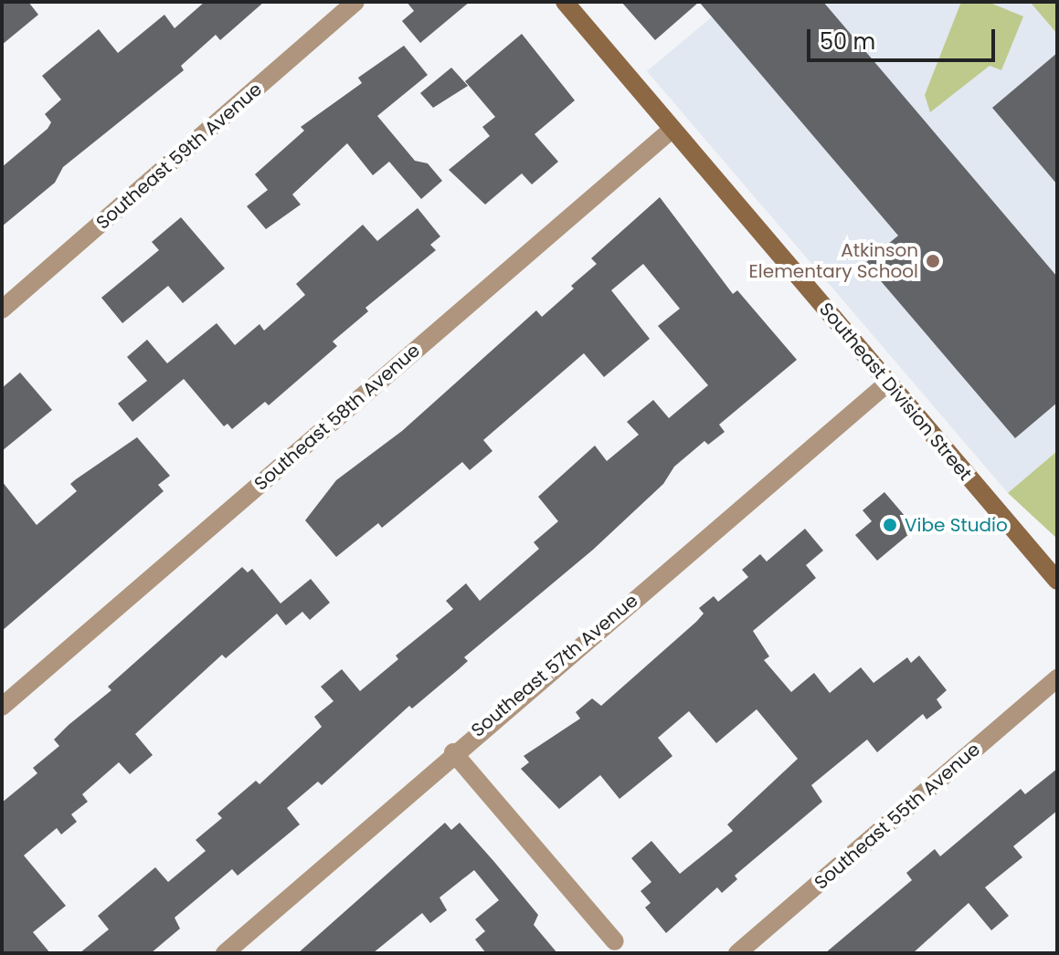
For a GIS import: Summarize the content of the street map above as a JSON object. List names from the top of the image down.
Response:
{
  "streets": {
    "main road": ["Southeast Division Street"],
    "street": [
      "Southeast 59th Avenue",
      "Southeast 58th Avenue",
      "Southeast 57th Avenue",
      "Southeast 55th Avenue"
    ]
  },
  "crossings": [
    ["Southeast Division Street", "Southeast 58th Avenue"],
    ["Southeast Division Street", "Southeast 57th Avenue"]
  ],
  "places": ["Atkinson Elementary School", "Vibe Studio"],
  "scale_bar": "50 m"
}
